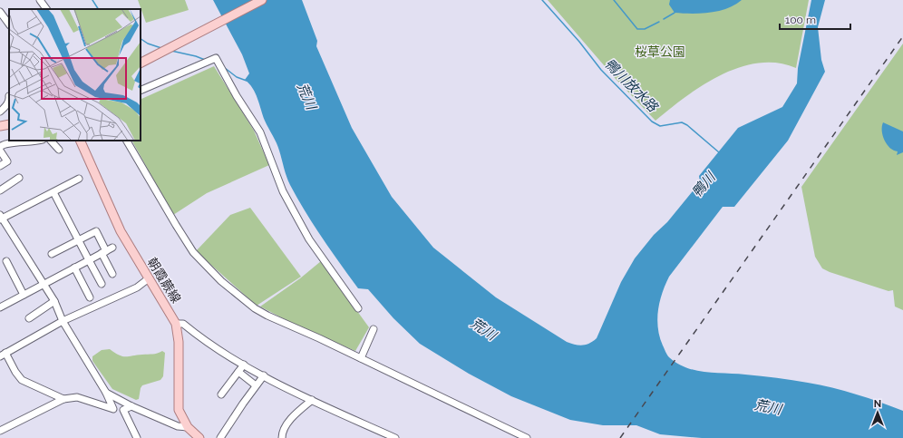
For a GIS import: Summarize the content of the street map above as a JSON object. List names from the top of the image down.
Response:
{
  "streets": {
    "main road": ["朝霞蕨線"]
  },
  "water": ["鴨川放水路", "荒川", "鴨川"],
  "parks": ["桜草公園"],
  "scale_bar": "100 m",
  "north": "top"
}
